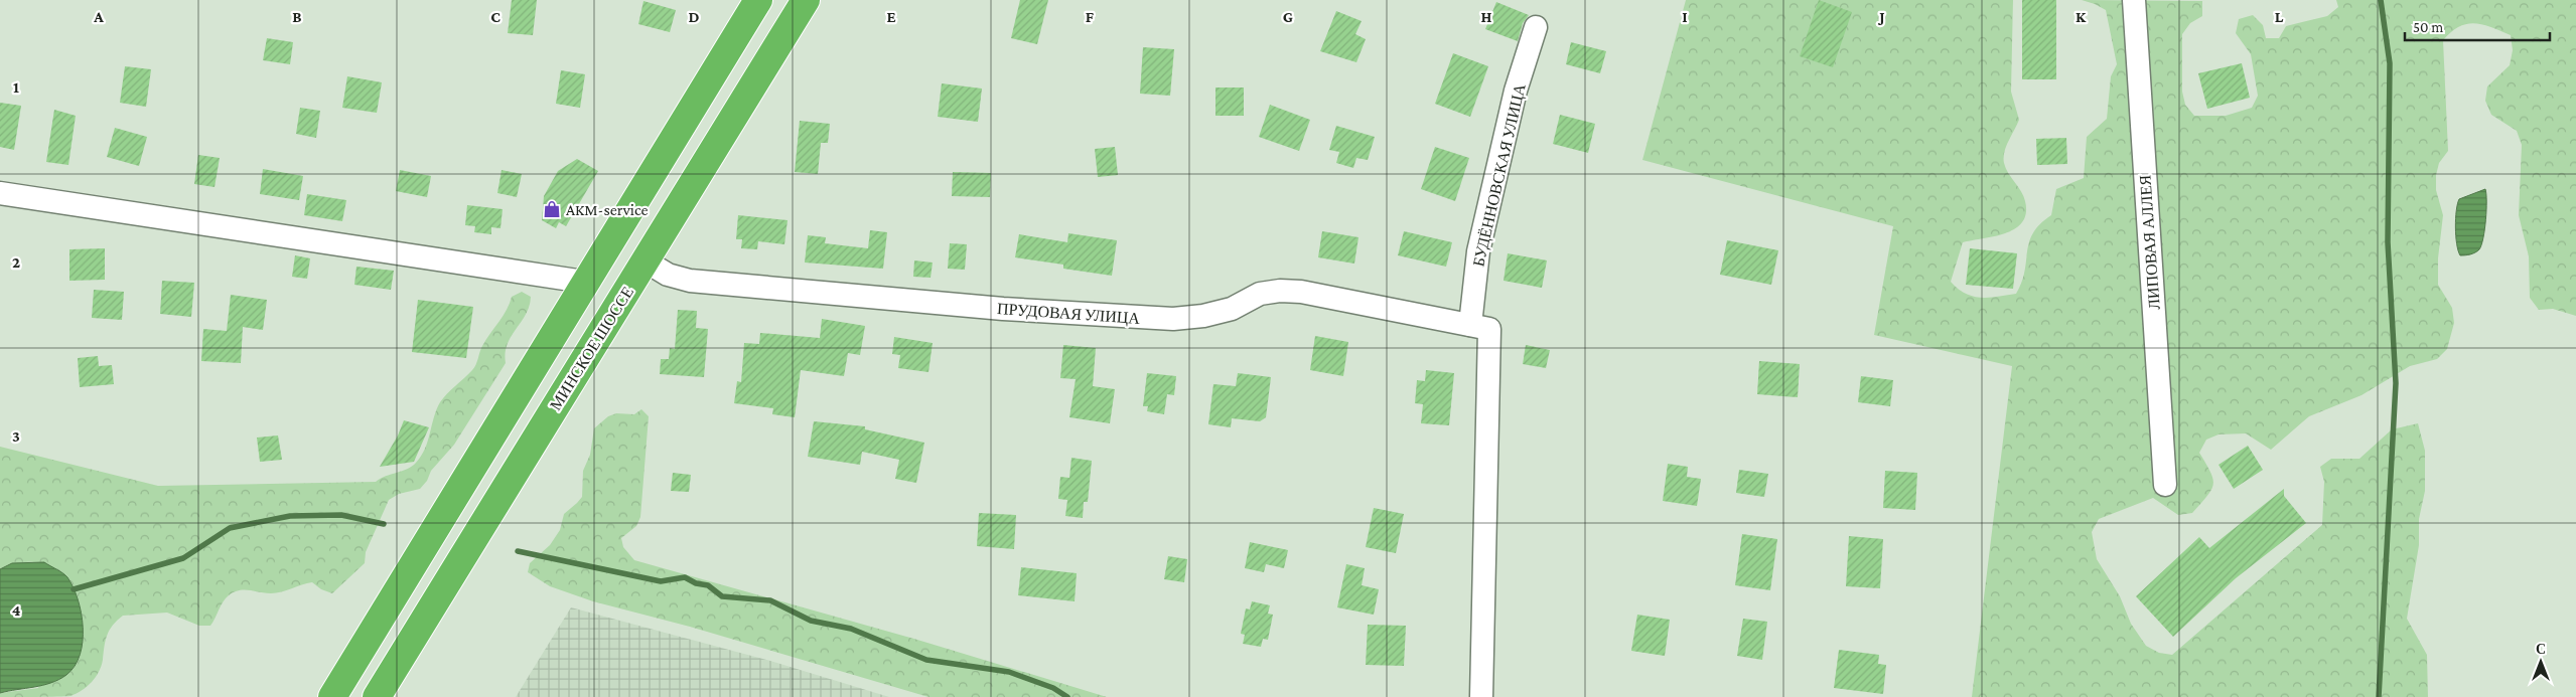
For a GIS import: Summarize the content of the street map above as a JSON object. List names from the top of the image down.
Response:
{
  "streets": {
    "highway": ["МИНСКОЕ ШОССЕ"],
    "street": ["БУДЁННОВСКАЯ УЛИЦА", "ЛИПОВАЯ АЛЛЕЯ", "ПРУДОВАЯ УЛИЦА"]
  },
  "crossings": [
    ["БУДЁННОВСКАЯ УЛИЦА", "ПРУДОВАЯ УЛИЦА"],
    ["ПРУДОВАЯ УЛИЦА", "МИНСКОЕ ШОССЕ"]
  ],
  "places": {
    "shop": ["AKM-service"]
  },
  "scale_bar": "50 m",
  "north": "top",
  "grid": {
    "columns": [
      "A",
      "B",
      "C",
      "D",
      "E",
      "F",
      "G",
      "H",
      "I",
      "J",
      "K",
      "L"
    ],
    "rows": [
      "1",
      "2",
      "3",
      "4"
    ]
  }
}
